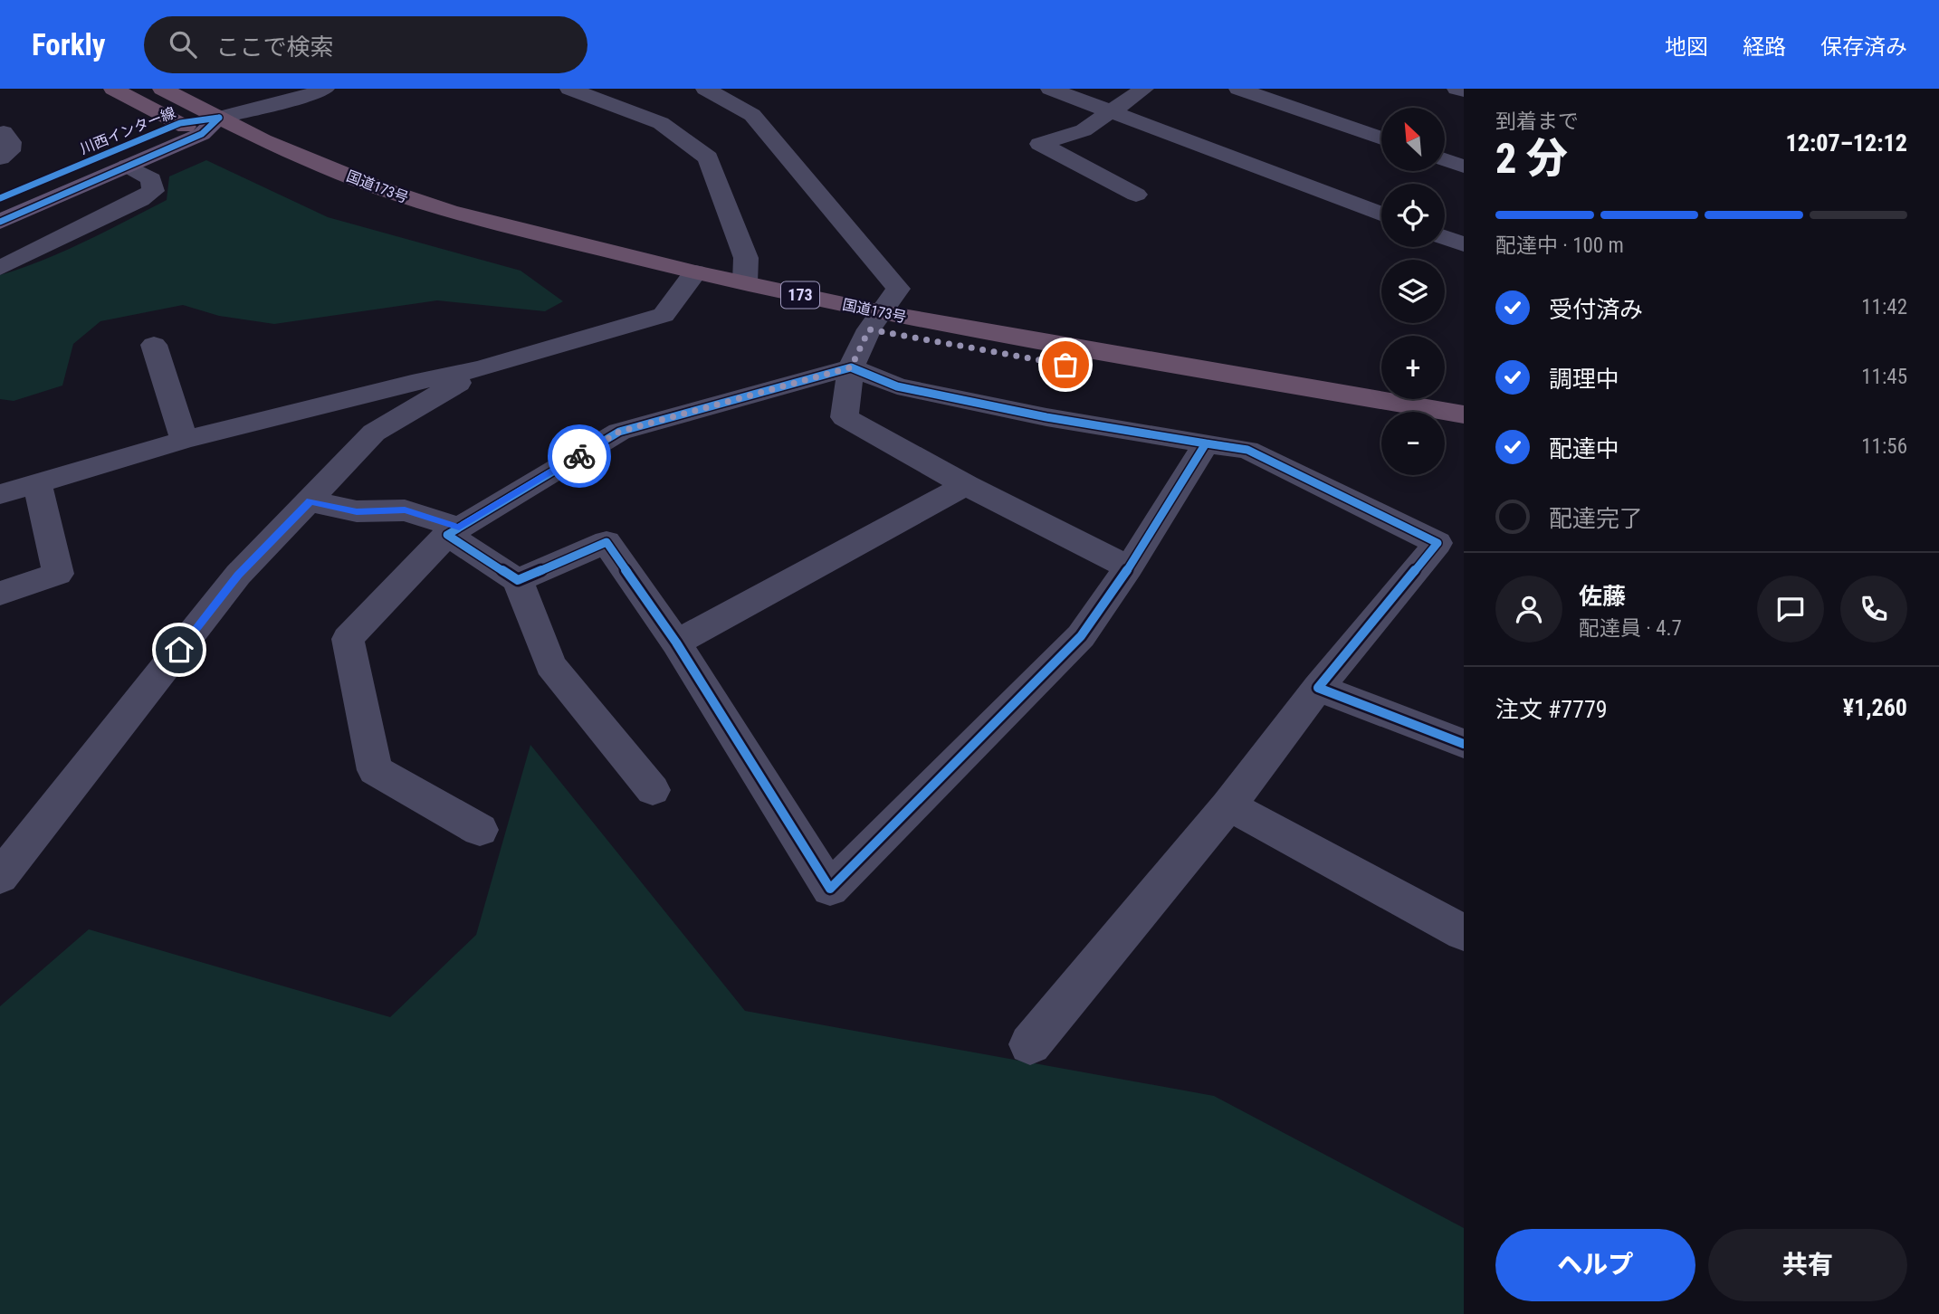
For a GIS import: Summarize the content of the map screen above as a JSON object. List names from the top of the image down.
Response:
{
  "streets": {
    "highway": ["国道173号", "173"],
    "main road": ["川西インター線"]
  },
  "crossings": [
    ["川西インター線", "国道173号"]
  ],
  "north": "top left",
  "page": {
    "header": "Forkly",
    "search": "ここで検索",
    "nav": ["地図", "経路", "保存済み"],
    "heading": ["2 分", "到着まで", "12:07–12:12"],
    "panel": [
      "佐藤",
      "配達員 · 4.7",
      "注文 #7779",
      "¥1,260"
    ],
    "map_buttons": ["+", "−"],
    "bar": "配達中 · 100 m",
    "list": [
      ["受付済み", "11:42"],
      ["調理中", "11:45"],
      ["配達中", "11:56"],
      "配達完了"
    ],
    "buttons": ["ヘルプ", "共有"]
  }
}
